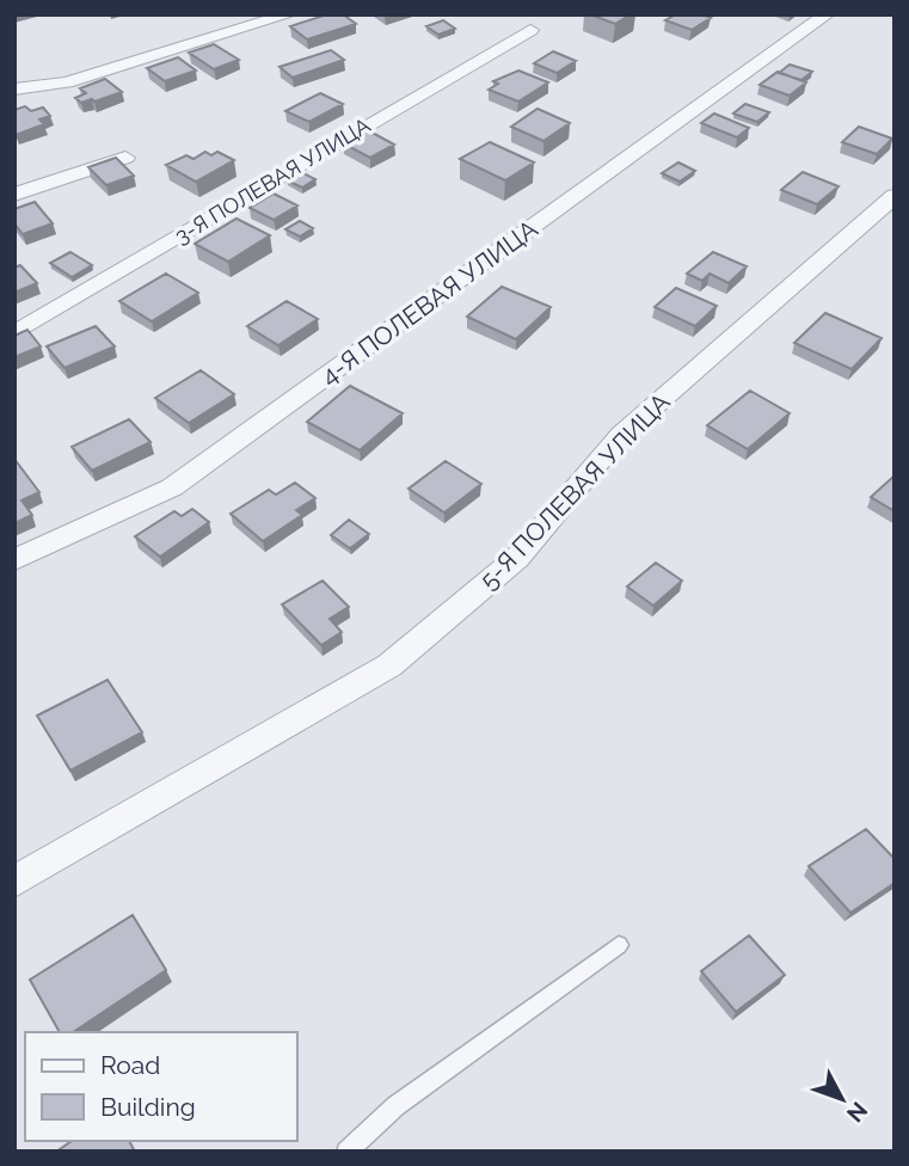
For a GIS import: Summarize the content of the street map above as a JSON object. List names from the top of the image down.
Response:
{
  "streets": {
    "street": ["3-Я ПОЛЕВАЯ УЛИЦА", "4-Я ПОЛЕВАЯ УЛИЦА", "5-Я ПОЛЕВАЯ УЛИЦА"]
  },
  "legend": ["Road", "Building"],
  "north": "bottom right"
}
